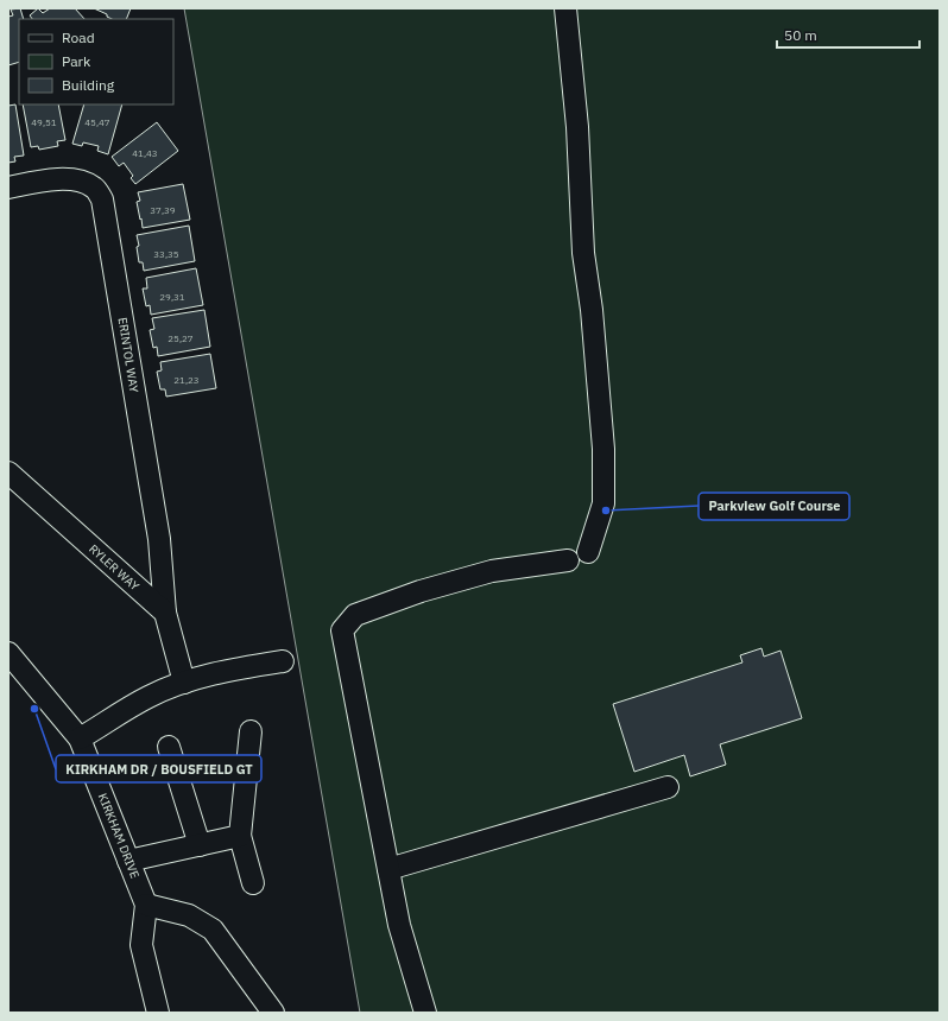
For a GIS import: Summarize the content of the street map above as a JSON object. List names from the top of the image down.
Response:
{
  "streets": {
    "street": ["ERINTOL WAY", "RYLER WAY", "KIRKHAM DRIVE"]
  },
  "crossings": [
    ["ERINTOL WAY", "RYLER WAY"]
  ],
  "places": ["Parkview Golf Course", "KIRKHAM DR / BOUSFIELD GT"],
  "house_numbers": [
    "49,51",
    "45,47",
    "41,43",
    "37,39",
    "33,35",
    "29,31",
    "25,27",
    "21,23"
  ],
  "legend": ["Road", "Park", "Building"],
  "scale_bar": "50 m"
}
